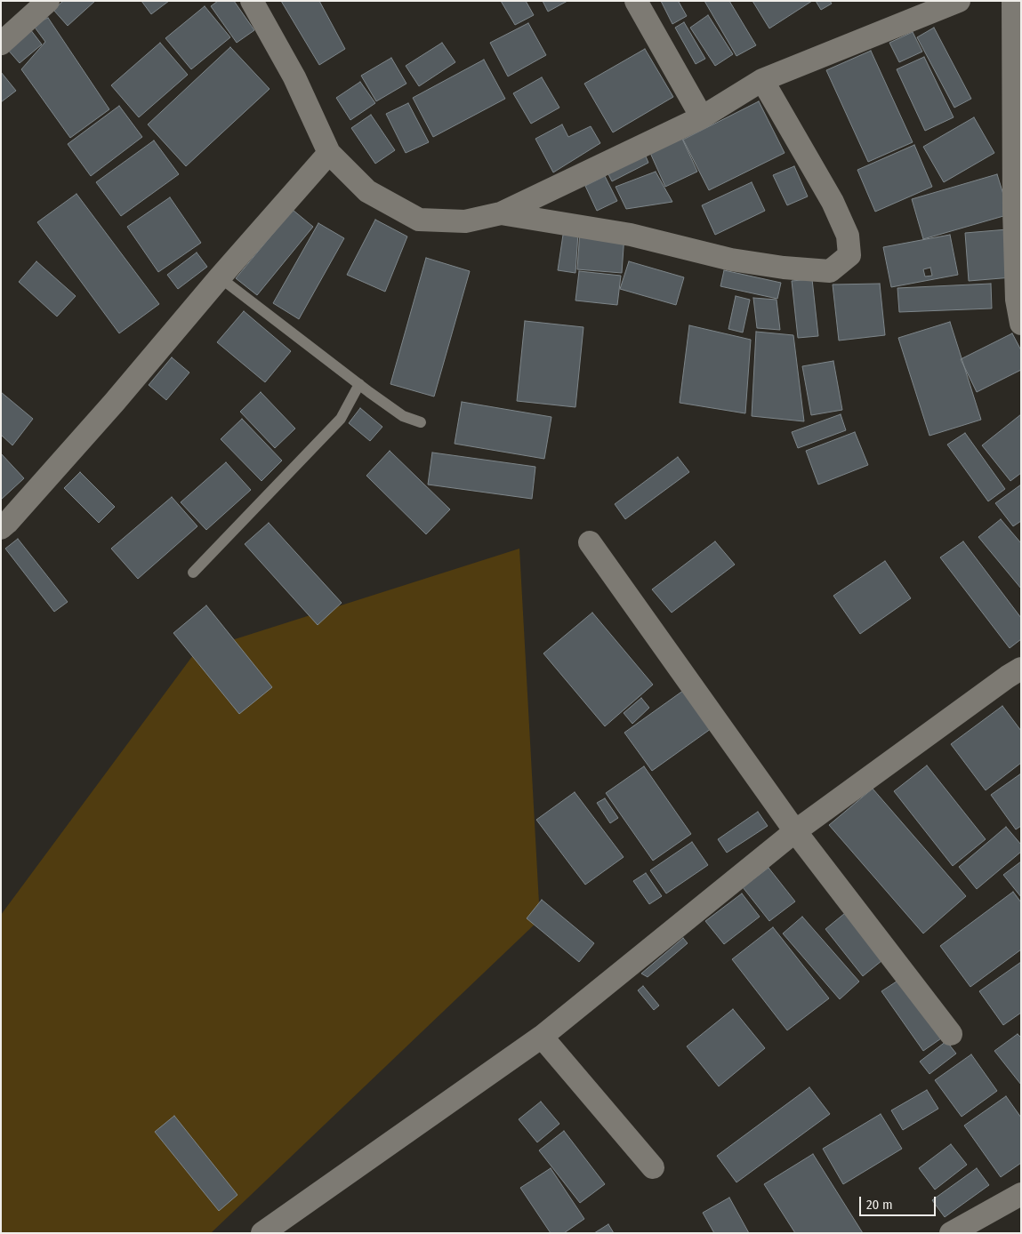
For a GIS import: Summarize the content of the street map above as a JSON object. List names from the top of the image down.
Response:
{
  "scale_bar": "20 m"
}
